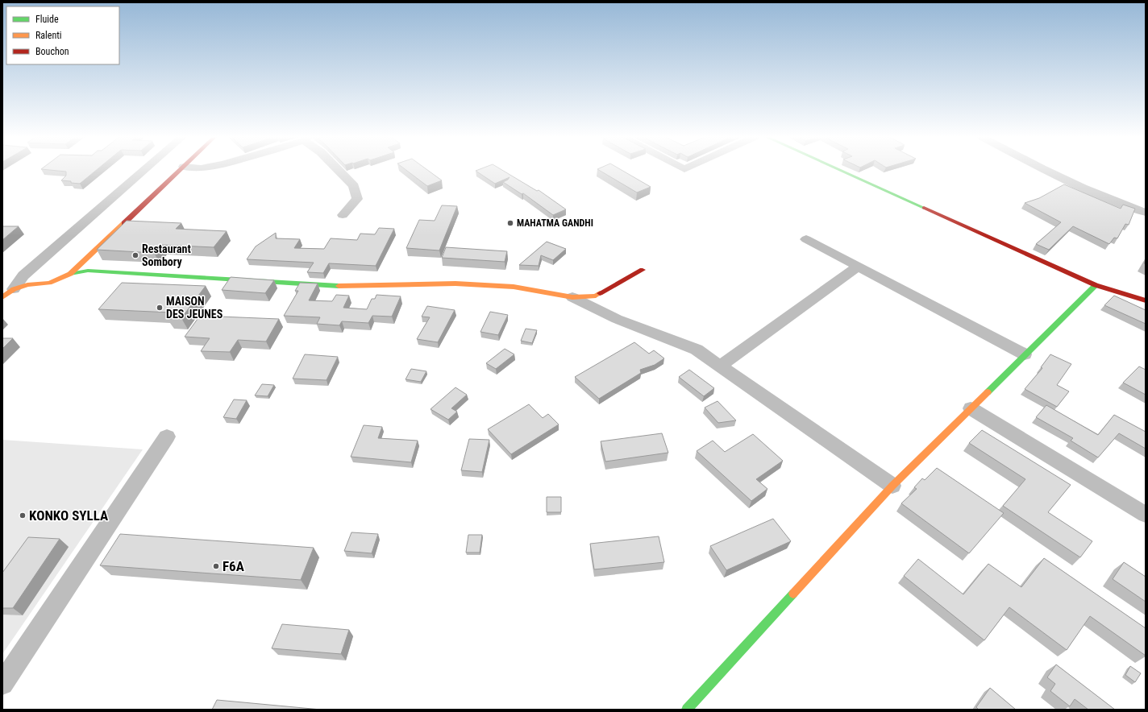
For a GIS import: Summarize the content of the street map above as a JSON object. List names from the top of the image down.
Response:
{
  "places": [
    "MAHATMA GANDHI",
    "Restaurant Sombory",
    "MAISON DES JEUNES",
    "KONKO SYLLA",
    "F6A"
  ],
  "legend": ["Fluide", "Ralenti", "Bouchon"]
}
